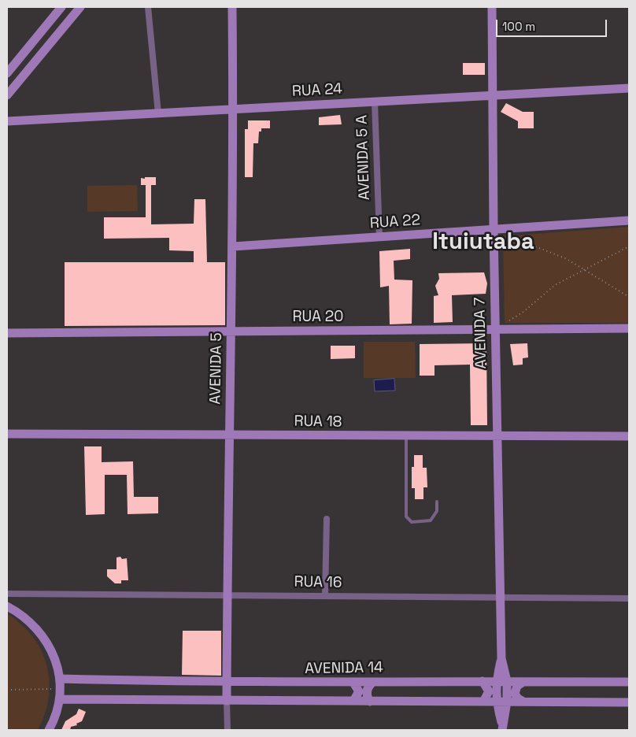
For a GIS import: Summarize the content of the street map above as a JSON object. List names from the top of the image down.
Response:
{
  "streets": {
    "street": [
      "RUA 24",
      "AVENIDA 5 A",
      "RUA 22",
      "RUA 20",
      "AVENIDA 7",
      "AVENIDA 5",
      "RUA 18",
      "RUA 16",
      "AVENIDA 14"
    ]
  },
  "crossings": [
    ["RUA 24", "AVENIDA 5 A"],
    ["RUA 24", "AVENIDA 7"],
    ["RUA 24", "AVENIDA 5"],
    ["AVENIDA 5 A", "RUA 22"],
    ["RUA 22", "AVENIDA 7"],
    ["RUA 22", "AVENIDA 5"],
    ["RUA 20", "AVENIDA 7"],
    ["RUA 20", "AVENIDA 5"],
    ["AVENIDA 7", "RUA 18"],
    ["AVENIDA 7", "RUA 16"],
    ["AVENIDA 7", "AVENIDA 14"],
    ["AVENIDA 5", "RUA 18"],
    ["AVENIDA 5", "RUA 16"],
    ["AVENIDA 5", "AVENIDA 14"]
  ],
  "districts": ["Ituiutaba"],
  "scale_bar": "100 m"
}
